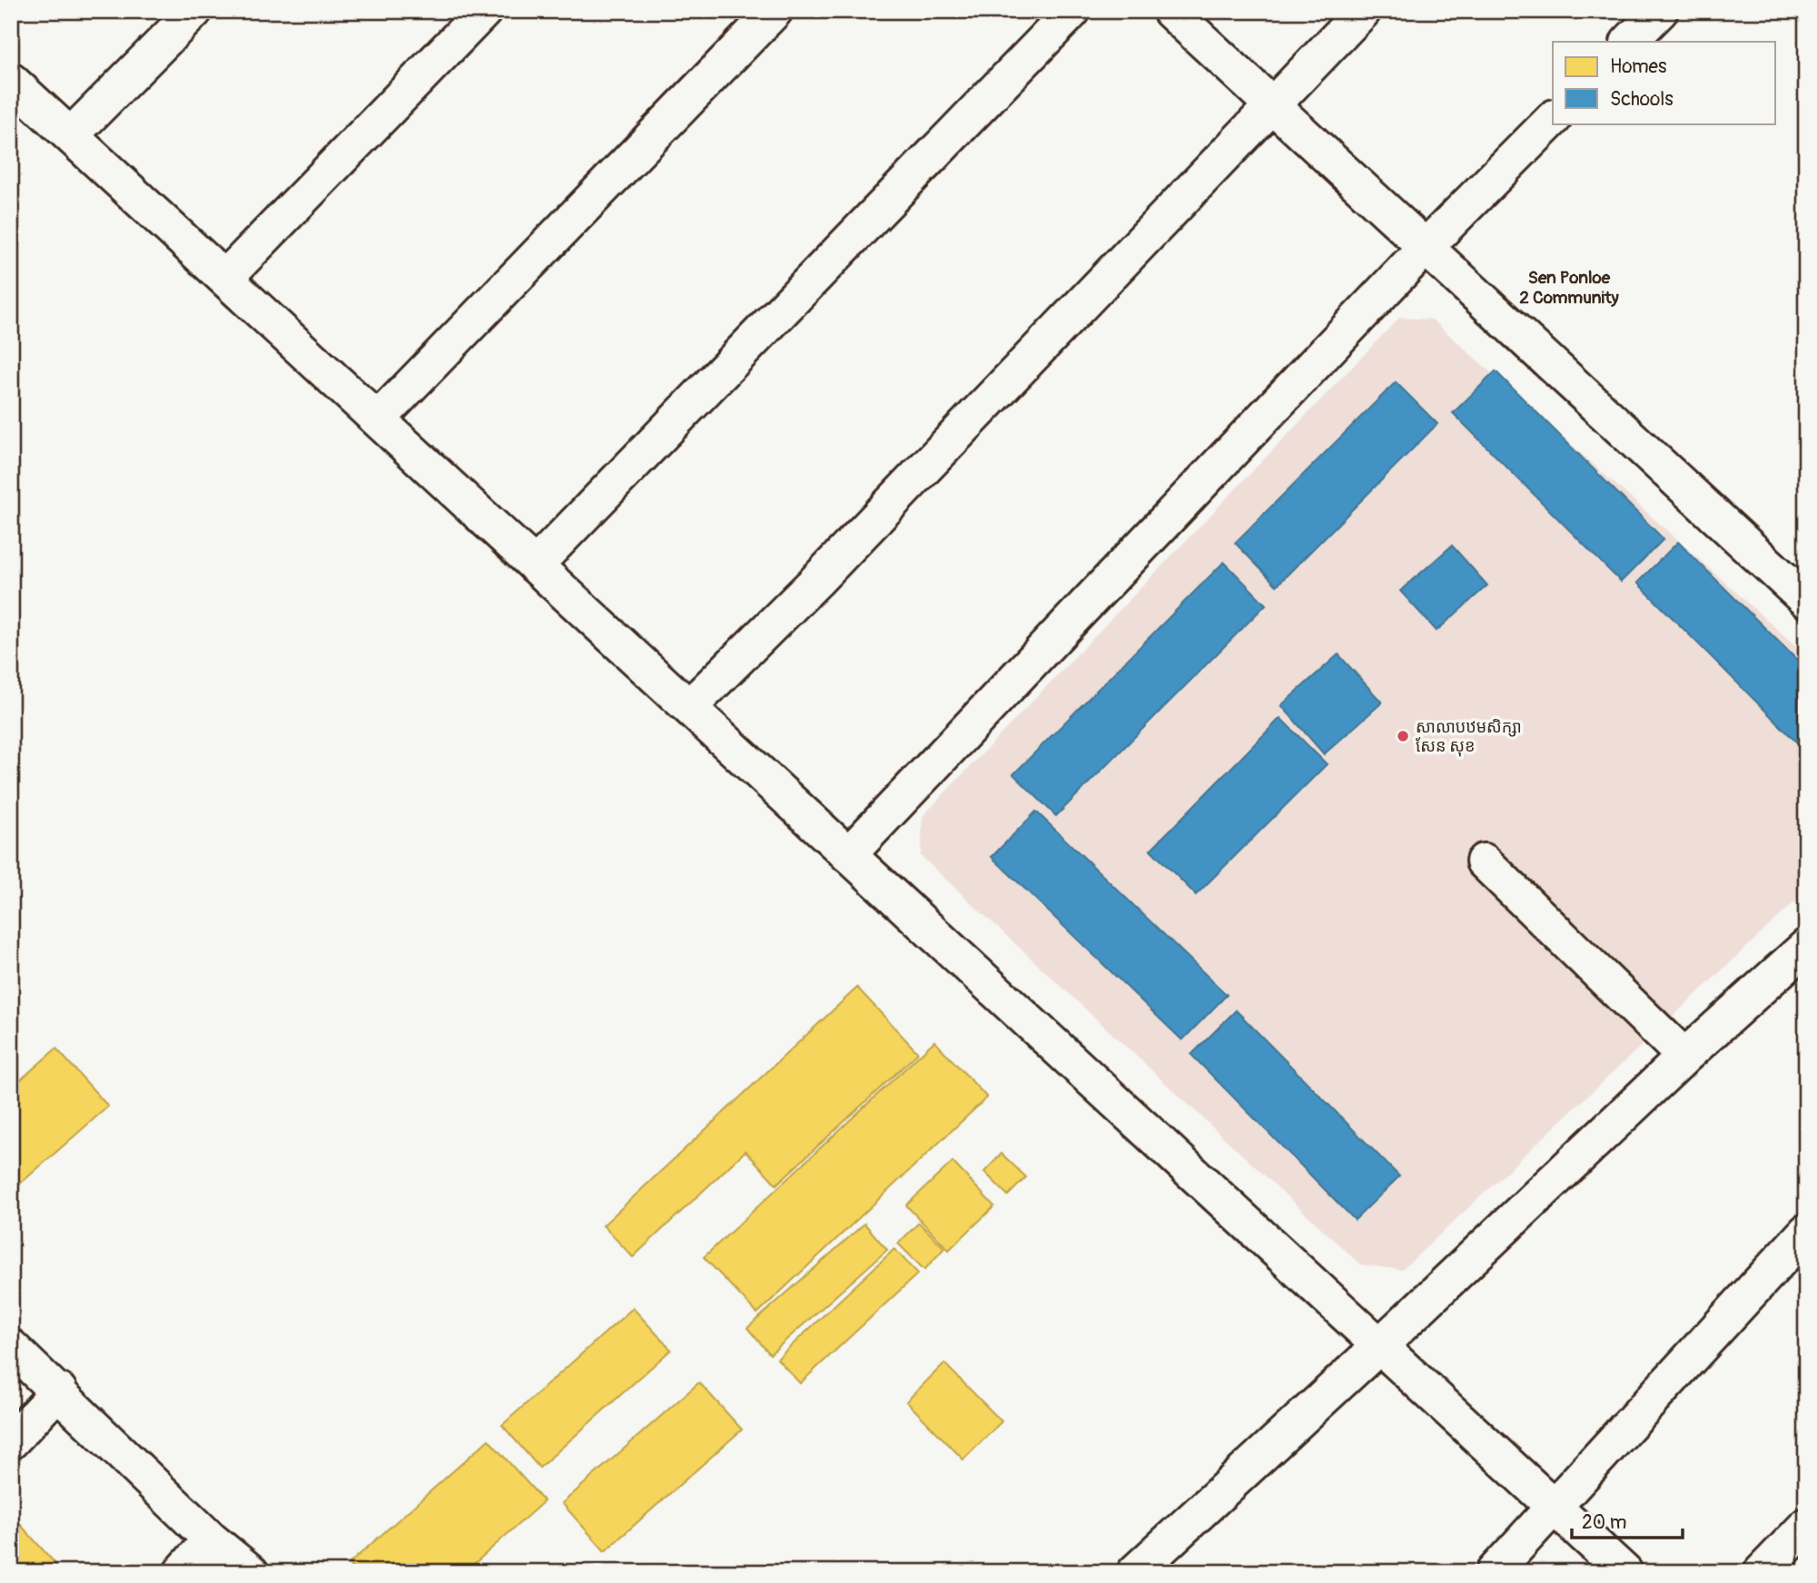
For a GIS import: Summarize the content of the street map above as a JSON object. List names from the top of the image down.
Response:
{
  "districts": ["Sen Ponloe 2 Community"],
  "places": ["សាលាបឋមសិក្សា សែន សុខ"],
  "legend": ["Homes", "Schools"],
  "scale_bar": "20 m"
}
